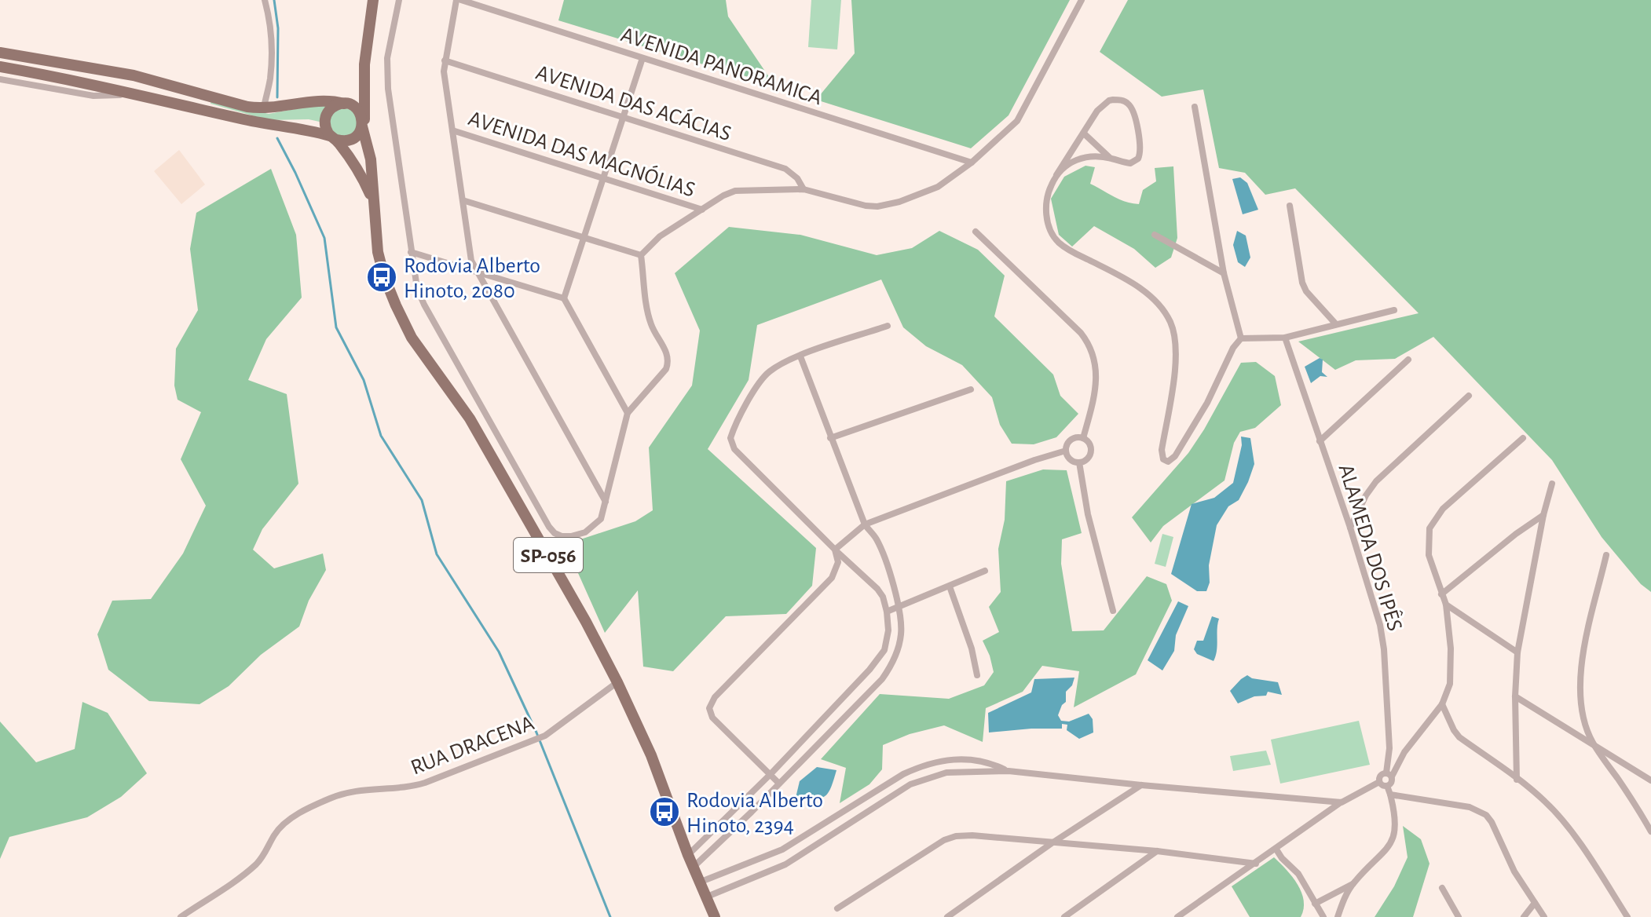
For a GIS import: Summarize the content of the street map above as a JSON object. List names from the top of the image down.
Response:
{
  "streets": {
    "main road": ["SP-056"],
    "street": [
      "AVENIDA PANORAMICA",
      "AVENIDA DAS ACÁCIAS",
      "AVENIDA DAS MAGNÓLIAS",
      "ALAMEDA DOS IPÊS",
      "RUA DRACENA"
    ]
  },
  "crossings": [
    ["SP-056", "RUA DRACENA"]
  ],
  "places": {
    "bus stop": ["Rodovia Alberto Hinoto, 2080", "Rodovia Alberto Hinoto, 2394"]
  }
}
